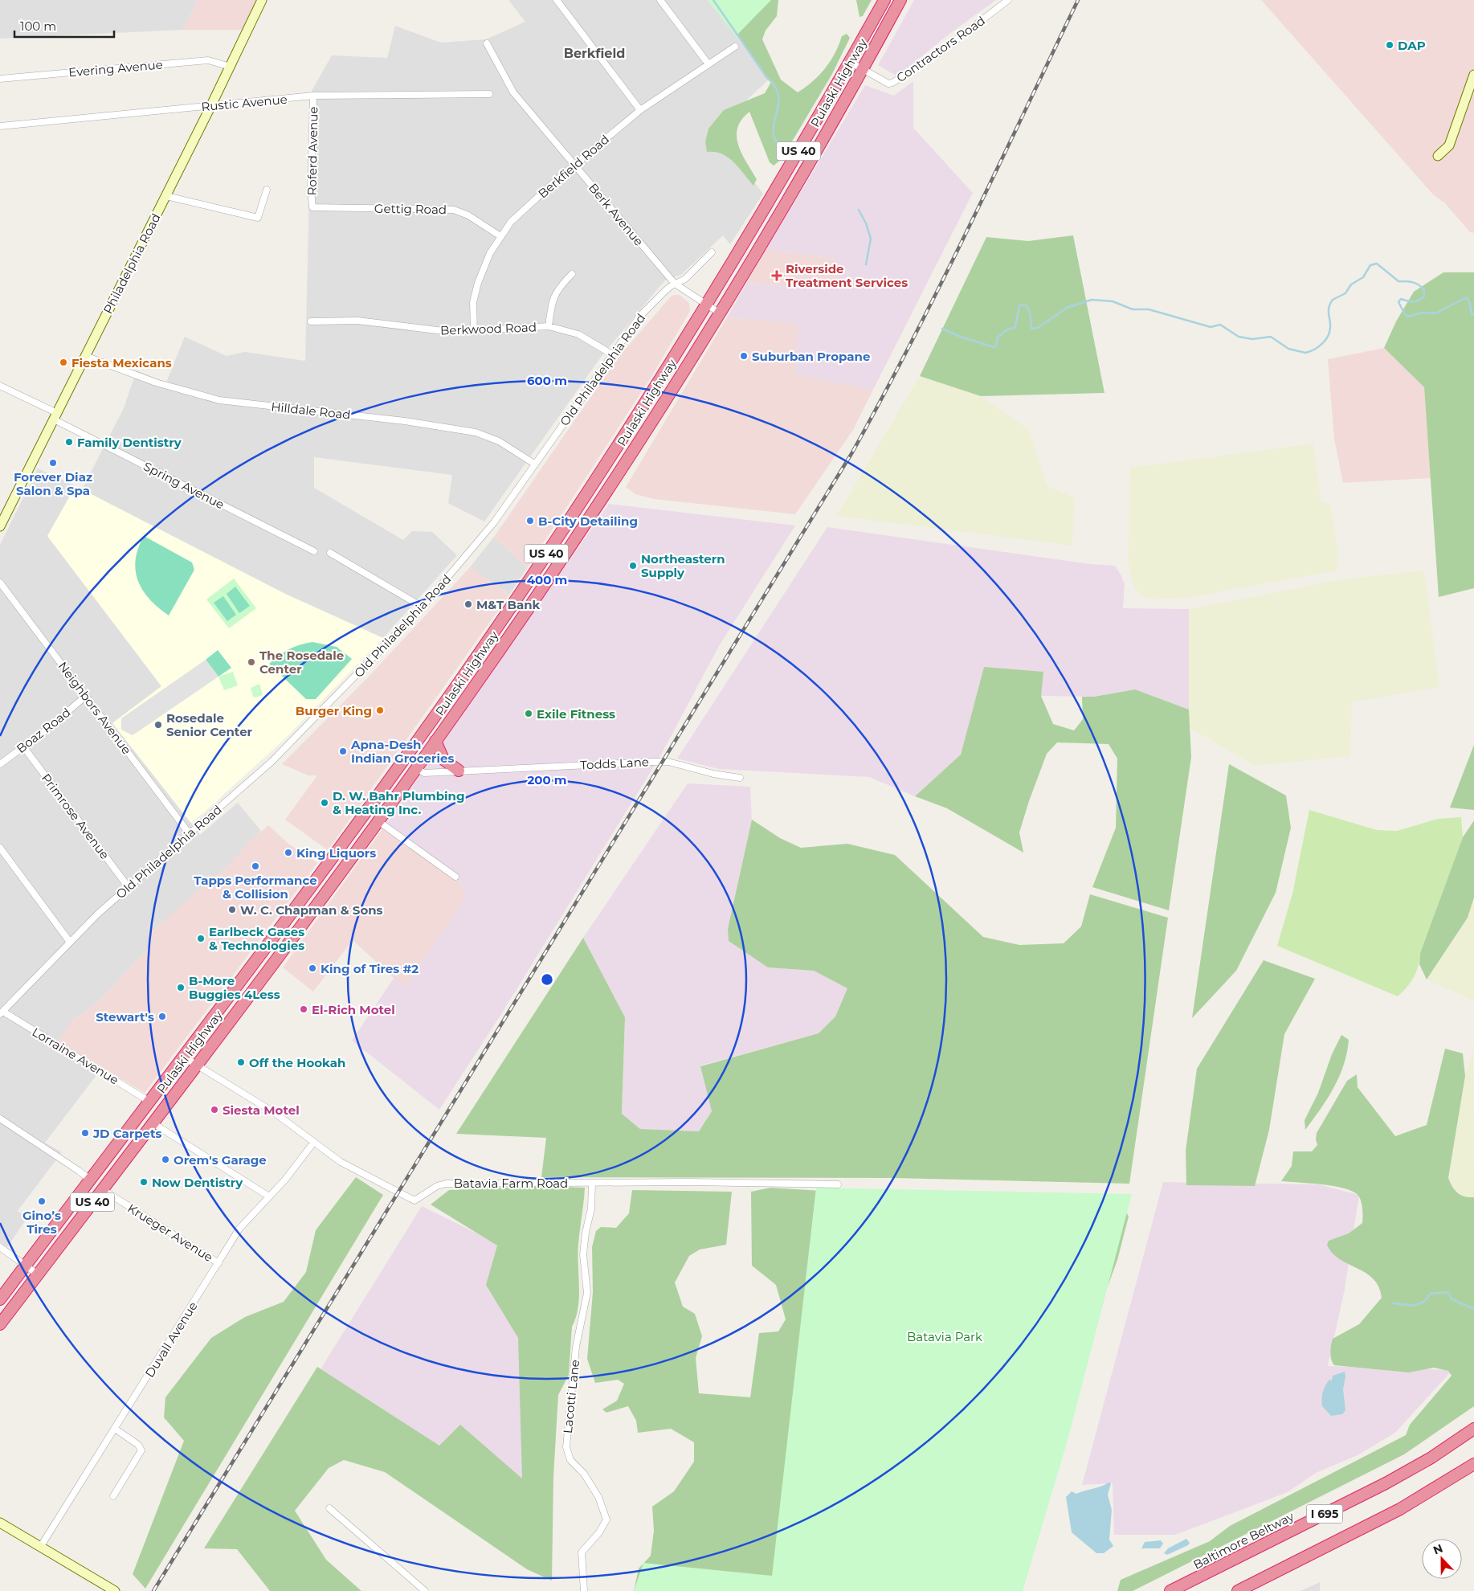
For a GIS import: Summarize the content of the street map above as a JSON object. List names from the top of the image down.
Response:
{
  "streets": {
    "highway": [
      "Pulaski Highway",
      "US 40",
      "I 695",
      "Baltimore Beltway"
    ],
    "main road": ["Philadelphia Road"],
    "street": [
      "Contractors Road",
      "Evering Avenue",
      "Rustic Avenue",
      "Roferd Avenue",
      "Berkfield Road",
      "Gettig Road",
      "Berk Avenue",
      "Berkwood Road",
      "Old Philadelphia Road",
      "Hilldale Road",
      "Spring Avenue",
      "Neighbors Avenue",
      "Boaz Road",
      "Todds Lane",
      "Primrose Avenue",
      "Lorraine Avenue",
      "Batavia Farm Road",
      "Krueger Avenue",
      "Duvall Avenue",
      "Lacotti Lane"
    ]
  },
  "crossings": [
    ["Contractors Road", "Pulaski Highway"],
    ["Evering Avenue", "Philadelphia Road"],
    ["Pulaski Highway", "Berk Avenue"],
    ["Pulaski Highway", "Todds Lane"],
    ["Pulaski Highway", "Lorraine Avenue"],
    ["Pulaski Highway", "Batavia Farm Road"],
    ["Pulaski Highway", "Krueger Avenue"],
    ["Rustic Avenue", "Roferd Avenue"],
    ["Rustic Avenue", "Philadelphia Road"],
    ["Roferd Avenue", "Gettig Road"],
    ["Berkfield Road", "Gettig Road"],
    ["Berkfield Road", "Berk Avenue"],
    ["Berkfield Road", "Berkwood Road"],
    ["Berk Avenue", "Old Philadelphia Road"],
    ["Philadelphia Road", "Hilldale Road"],
    ["Philadelphia Road", "Spring Avenue"],
    ["Berkwood Road", "Old Philadelphia Road"],
    ["Old Philadelphia Road", "Hilldale Road"],
    ["Old Philadelphia Road", "Neighbors Avenue"],
    ["Old Philadelphia Road", "Primrose Avenue"],
    ["Old Philadelphia Road", "Lorraine Avenue"],
    ["Neighbors Avenue", "Boaz Road"],
    ["Boaz Road", "Primrose Avenue"],
    ["Batavia Farm Road", "Duvall Avenue"],
    ["Batavia Farm Road", "Lacotti Lane"],
    ["Krueger Avenue", "Duvall Avenue"]
  ],
  "districts": ["Berkfield"],
  "parks": ["Batavia Park"],
  "places": {
    "other": [
      "DAP",
      "Suburban Propane",
      "Fiesta Mexicans",
      "Family Dentistry",
      "Forever Diaz Salon & Spa",
      "B-City Detailing",
      "Northeastern Supply",
      "M&T Bank",
      "The Rosedale Center",
      "Burger King",
      "Exile Fitness",
      "Rosedale Senior Center",
      "Apna-Desh Indian Groceries",
      "D. W. Bahr Plumbing & Heating Inc.",
      "King Liquors",
      "Tapps Performance & Collision",
      "W. C. Chapman & Sons",
      "Earlbeck Gases & Technologies",
      "King of Tires #2",
      "B-More Buggies 4Less",
      "El-Rich Motel",
      "Stewart's",
      "Off the Hookah",
      "Siesta Motel",
      "JD Carpets",
      "Orem's Garage",
      "Now Dentistry",
      "Gino’s Tires"
    ],
    "health": ["Riverside Treatment Services"]
  },
  "scale_bar": "100 m",
  "north": "top",
  "rings": ["600 m", "400 m", "200 m"]
}
